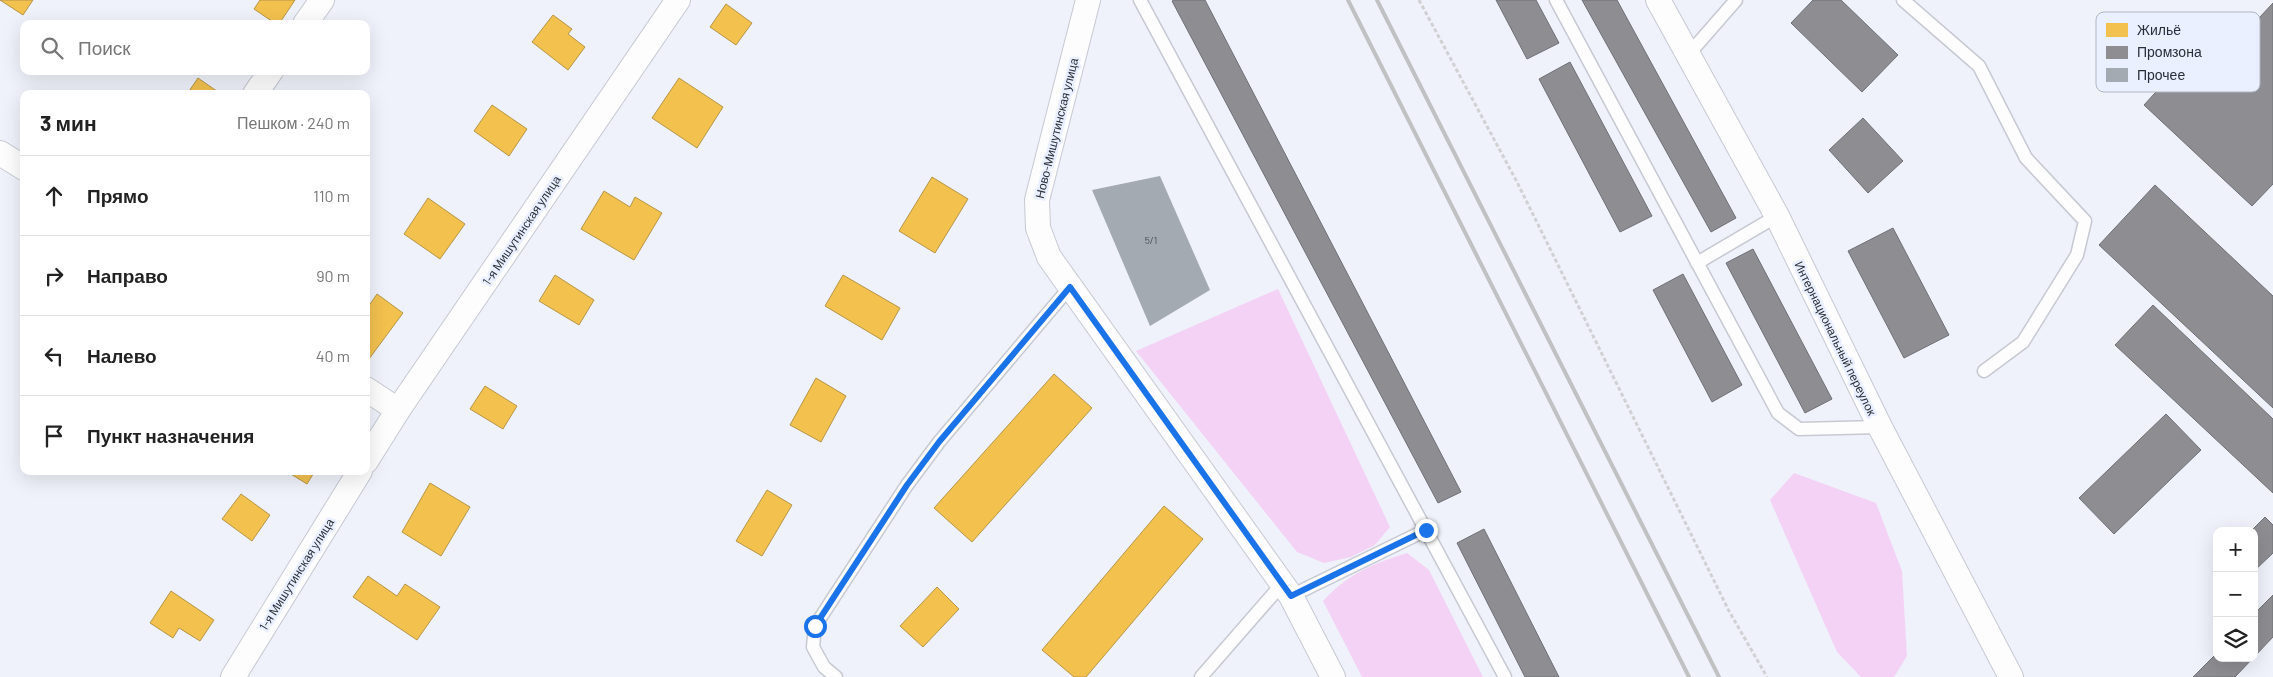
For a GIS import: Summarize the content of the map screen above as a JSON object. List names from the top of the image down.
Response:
{
  "streets": {
    "street": ["Ново-Мишутинская улица", "1-я Мишутинская улица", "Интернациональный переулок"]
  },
  "house_numbers": ["5/1"],
  "legend": ["Жильё", "Промзона", "Прочее"],
  "page": {
    "search": "Поиск",
    "heading": ["3 мин", "Пешком · 240 m"],
    "list": [
      ["Прямо", "110 m"],
      ["Направо", "90 m"],
      ["Налево", "40 m"],
      "Пункт назначения"
    ],
    "map_buttons": ["+", "−"]
  }
}
